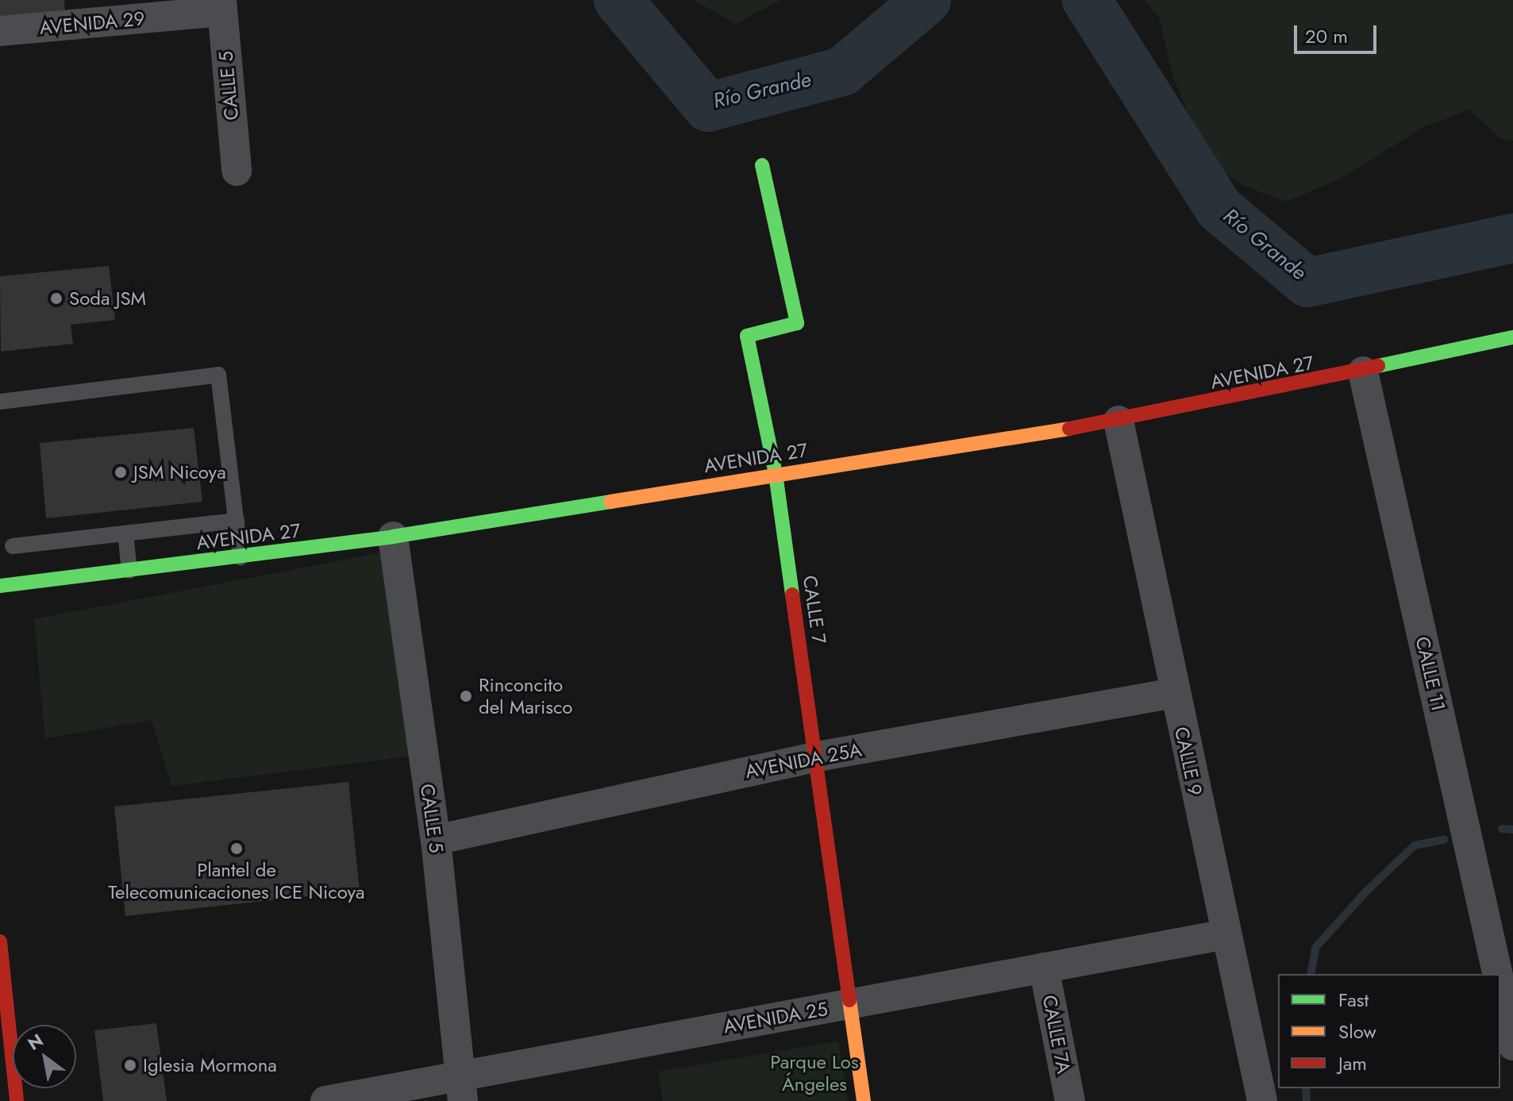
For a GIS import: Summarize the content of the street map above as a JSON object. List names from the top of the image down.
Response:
{
  "streets": {
    "street": [
      "AVENIDA 29",
      "CALLE 5",
      "AVENIDA 27",
      "CALLE 7",
      "CALLE 11",
      "AVENIDA 25A",
      "CALLE 9",
      "AVENIDA 25",
      "CALLE 7A"
    ]
  },
  "crossings": [
    ["AVENIDA 29", "CALLE 5"],
    ["CALLE 5", "AVENIDA 27"],
    ["CALLE 5", "AVENIDA 25A"],
    ["CALLE 5", "AVENIDA 25"],
    ["AVENIDA 27", "CALLE 7"],
    ["AVENIDA 27", "CALLE 11"],
    ["AVENIDA 27", "CALLE 9"],
    ["CALLE 7", "AVENIDA 25A"],
    ["CALLE 7", "AVENIDA 25"],
    ["AVENIDA 25A", "CALLE 9"],
    ["CALLE 9", "AVENIDA 25"],
    ["AVENIDA 25", "CALLE 7A"]
  ],
  "water": ["Río Grande"],
  "parks": ["Parque Los Ángeles"],
  "places": [
    "Soda JSM",
    "JSM Nicoya",
    "Rinconcito del Marisco",
    "Plantel de Telecomunicaciones ICE Nicoya",
    "Iglesia Mormona"
  ],
  "legend": ["Fast", "Slow", "Jam"],
  "scale_bar": "20 m",
  "north": "top left"
}
